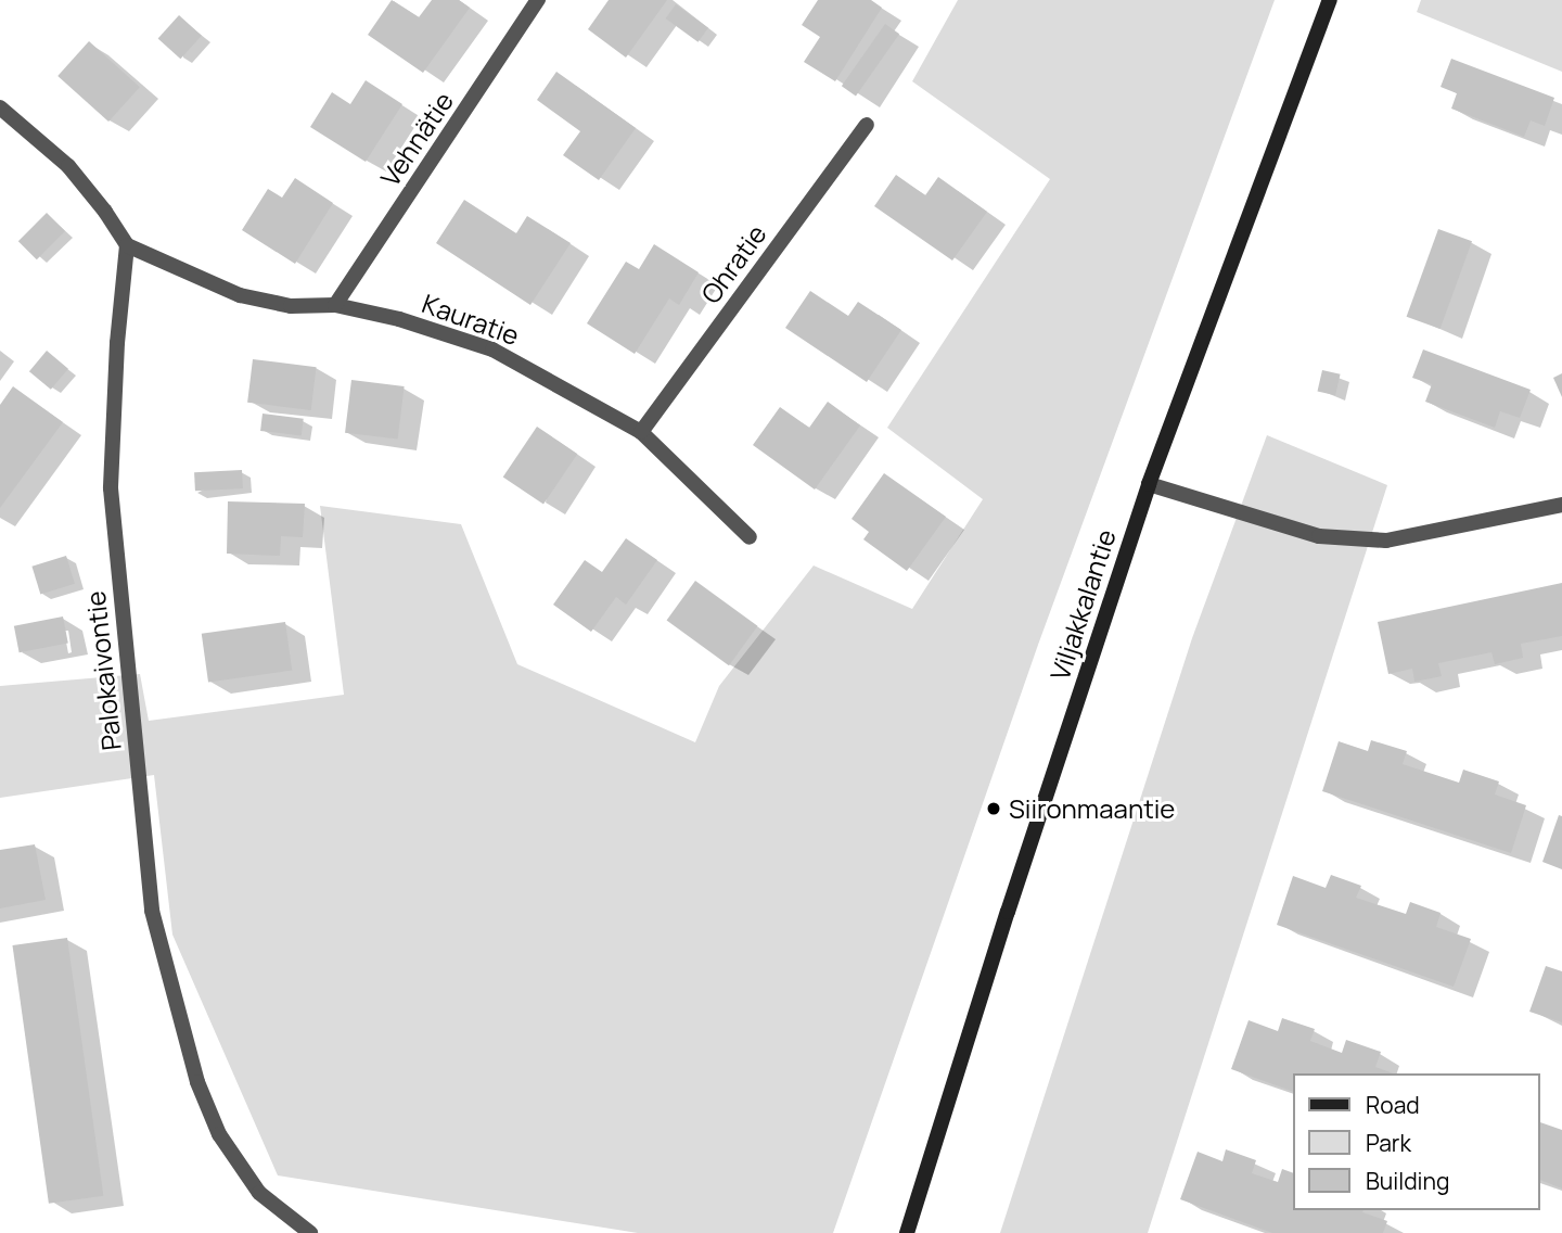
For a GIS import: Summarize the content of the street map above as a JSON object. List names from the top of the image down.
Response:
{
  "streets": {
    "main road": ["Viljakkalantie"],
    "street": [
      "Vehnätie",
      "Ohratie",
      "Kauratie",
      "Palokaivontie"
    ]
  },
  "crossings": [
    ["Vehnätie", "Kauratie"],
    ["Ohratie", "Kauratie"],
    ["Kauratie", "Palokaivontie"]
  ],
  "places": ["Siironmaantie"],
  "legend": ["Road", "Park", "Building"]
}
